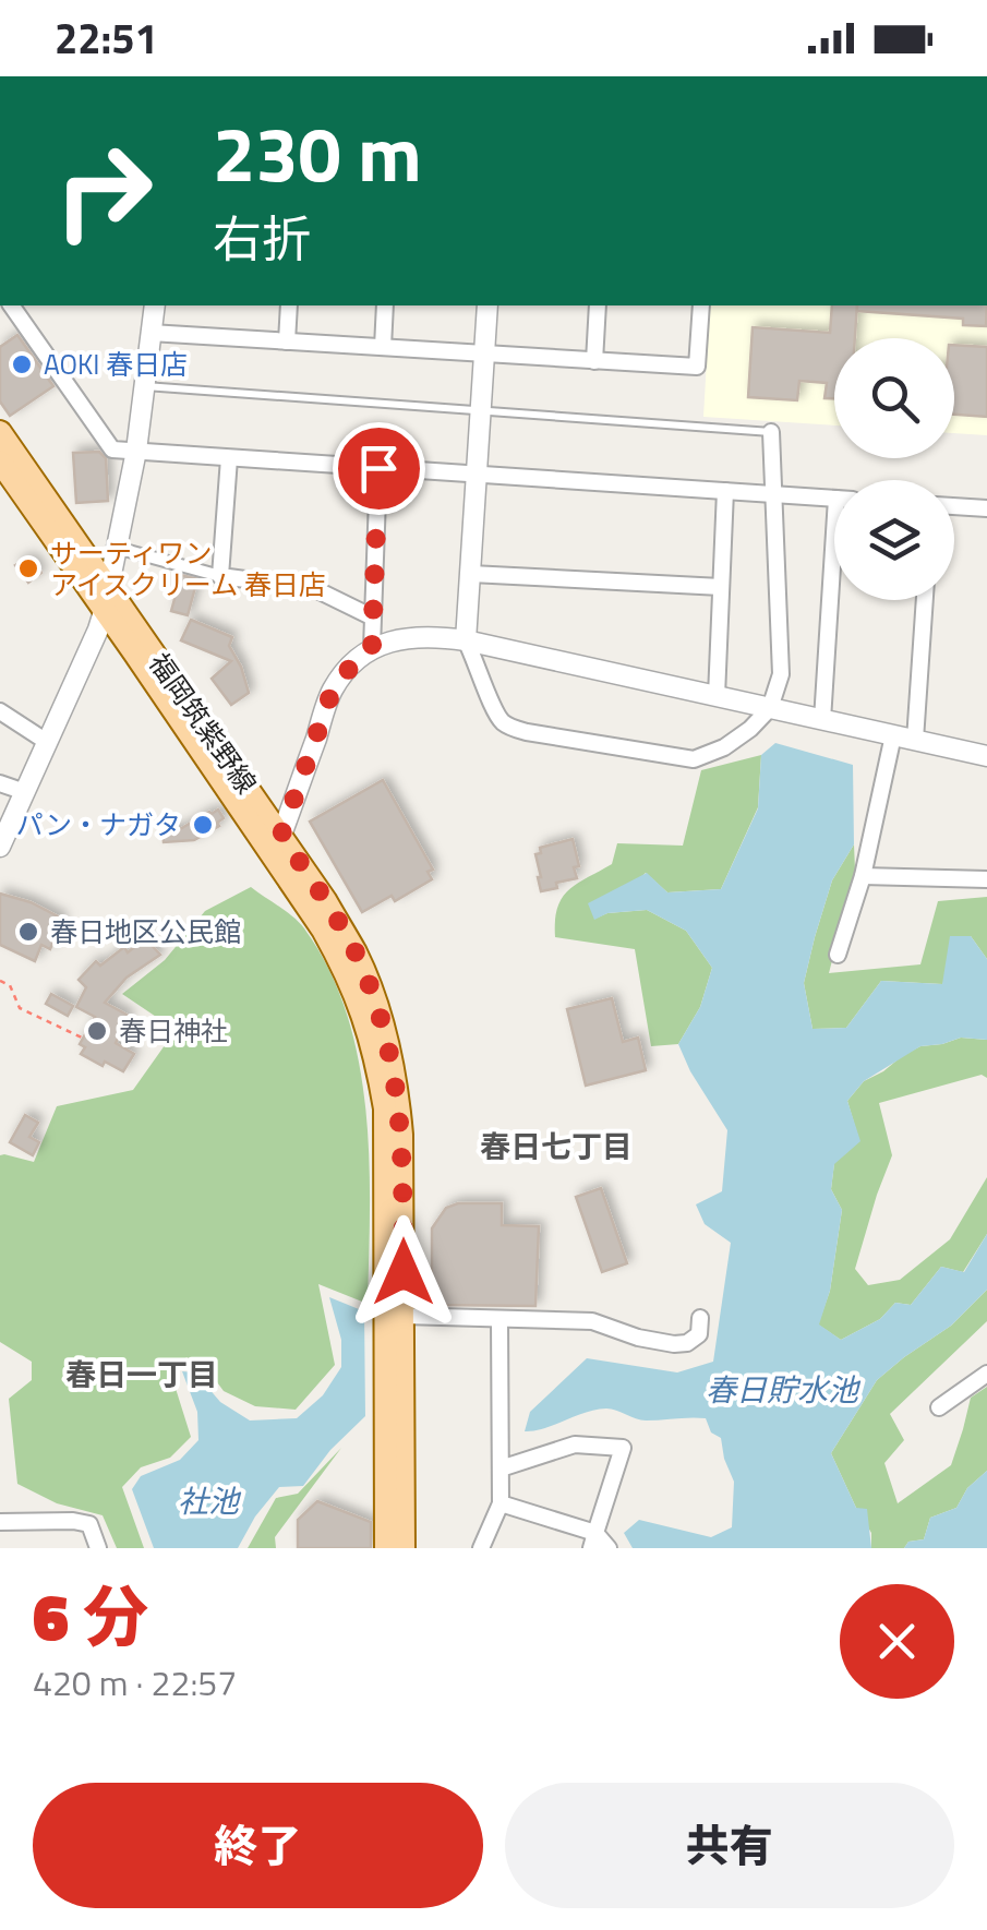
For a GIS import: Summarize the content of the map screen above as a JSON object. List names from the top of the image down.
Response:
{
  "streets": {
    "main road": ["福岡筑紫野線"]
  },
  "districts": ["春日七丁目", "春日一丁目"],
  "water": ["春日貯水池", "社池"],
  "places": [
    "AOKI 春日店",
    "サーティワン アイスクリーム 春日店",
    "パン・ナガタ",
    "春日地区公民館",
    "春日神社"
  ],
  "page": {
    "status": "22:51",
    "turn": ["230 m", "右折"],
    "heading": ["6 分", "420 m · 22:57"],
    "buttons": ["終了", "共有"]
  }
}
